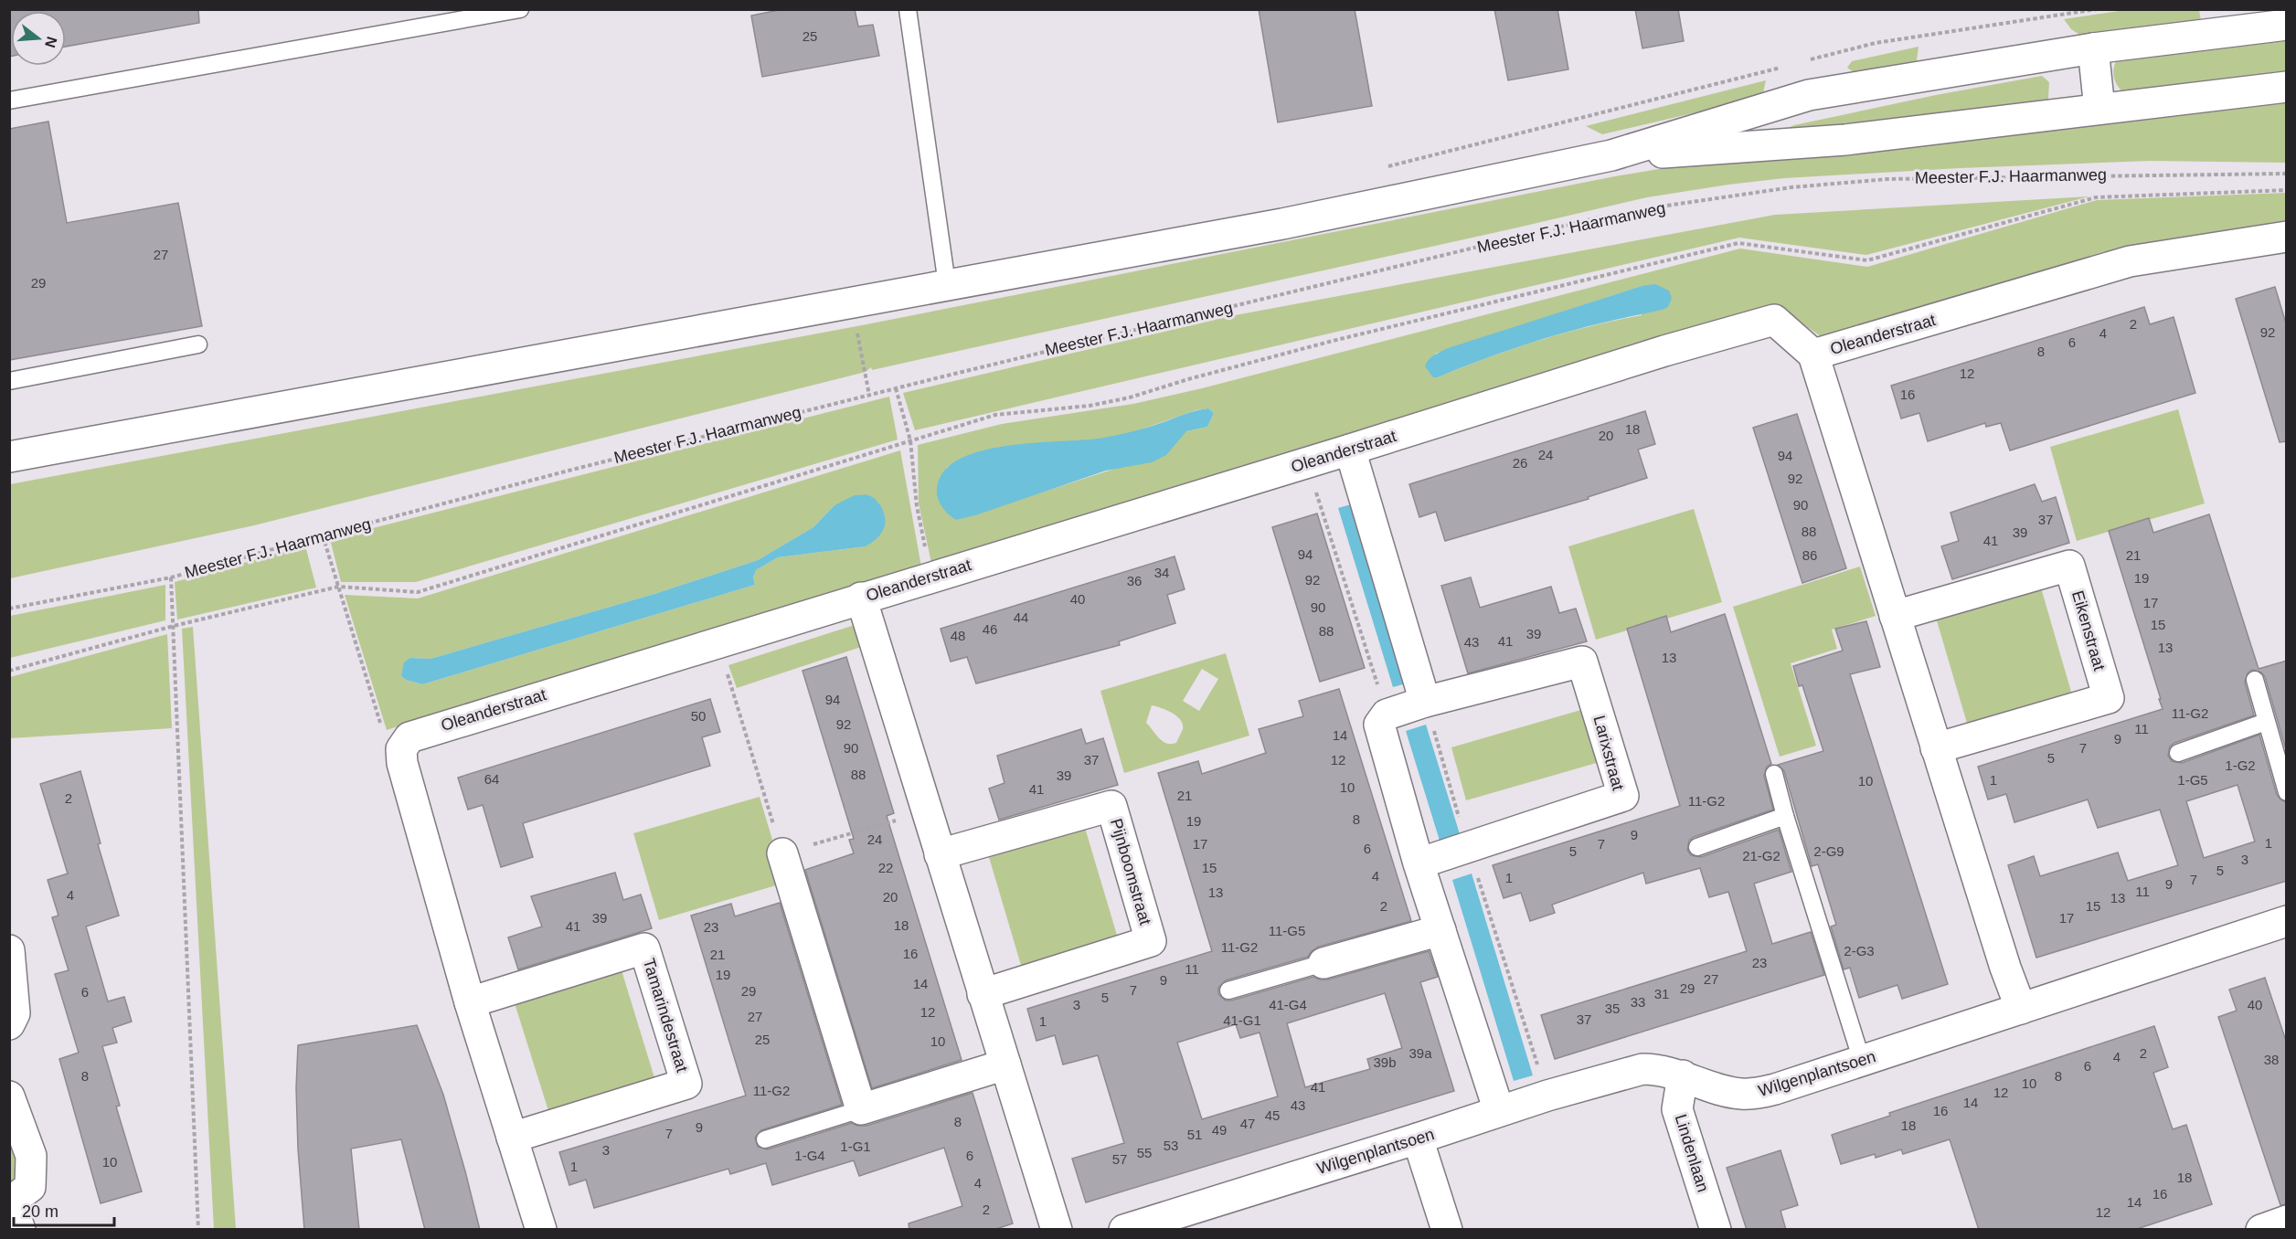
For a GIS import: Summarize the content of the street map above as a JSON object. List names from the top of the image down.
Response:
{
  "streets": {
    "street": [
      "Oleanderstraat",
      "Eikenstraat",
      "Larixstraat",
      "Pijnboomstraat",
      "Tamarindestraat",
      "Wilgenplantsoen",
      "Lindenlaan"
    ],
    "path": ["Meester F.J. Haarmanweg"]
  },
  "crossings": [
    ["Wilgenplantsoen", "Lindenlaan"]
  ],
  "house_numbers": [
    "25",
    "27",
    "29",
    "2",
    "92",
    "4",
    "6",
    "8",
    "12",
    "16",
    "18",
    "20",
    "24",
    "94",
    "26",
    "92",
    "90",
    "37",
    "88",
    "39",
    "41",
    "94",
    "86",
    "21",
    "34",
    "19",
    "92",
    "36",
    "40",
    "17",
    "90",
    "44",
    "15",
    "46",
    "88",
    "39",
    "48",
    "41",
    "43",
    "13",
    "13",
    "94",
    "11-G2",
    "50",
    "92",
    "11",
    "14",
    "9",
    "90",
    "7",
    "5",
    "37",
    "12",
    "1-G2",
    "88",
    "39",
    "64",
    "1",
    "1-G5",
    "10",
    "10",
    "41",
    "21",
    "2",
    "11-G2",
    "8",
    "19",
    "9",
    "24",
    "1",
    "17",
    "7",
    "6",
    "5",
    "2-G9",
    "21-G2",
    "3",
    "22",
    "15",
    "5",
    "4",
    "1",
    "7",
    "9",
    "11",
    "13",
    "4",
    "20",
    "13",
    "2",
    "15",
    "39",
    "17",
    "18",
    "41",
    "23",
    "11-G5",
    "11-G2",
    "2-G3",
    "16",
    "21",
    "23",
    "11",
    "19",
    "27",
    "9",
    "14",
    "29",
    "7",
    "29",
    "6",
    "31",
    "5",
    "33",
    "3",
    "41-G4",
    "40",
    "35",
    "12",
    "27",
    "37",
    "41-G1",
    "1",
    "25",
    "10",
    "39a",
    "2",
    "4",
    "38",
    "39b",
    "6",
    "8",
    "8",
    "10",
    "41",
    "11-G2",
    "12",
    "14",
    "43",
    "16",
    "45",
    "8",
    "47",
    "18",
    "9",
    "49",
    "7",
    "51",
    "53",
    "1-G1",
    "3",
    "55",
    "1-G4",
    "6",
    "57",
    "10",
    "1",
    "18",
    "4",
    "16",
    "14",
    "2",
    "12"
  ],
  "scale_bar": "20 m",
  "north": "right"
}
